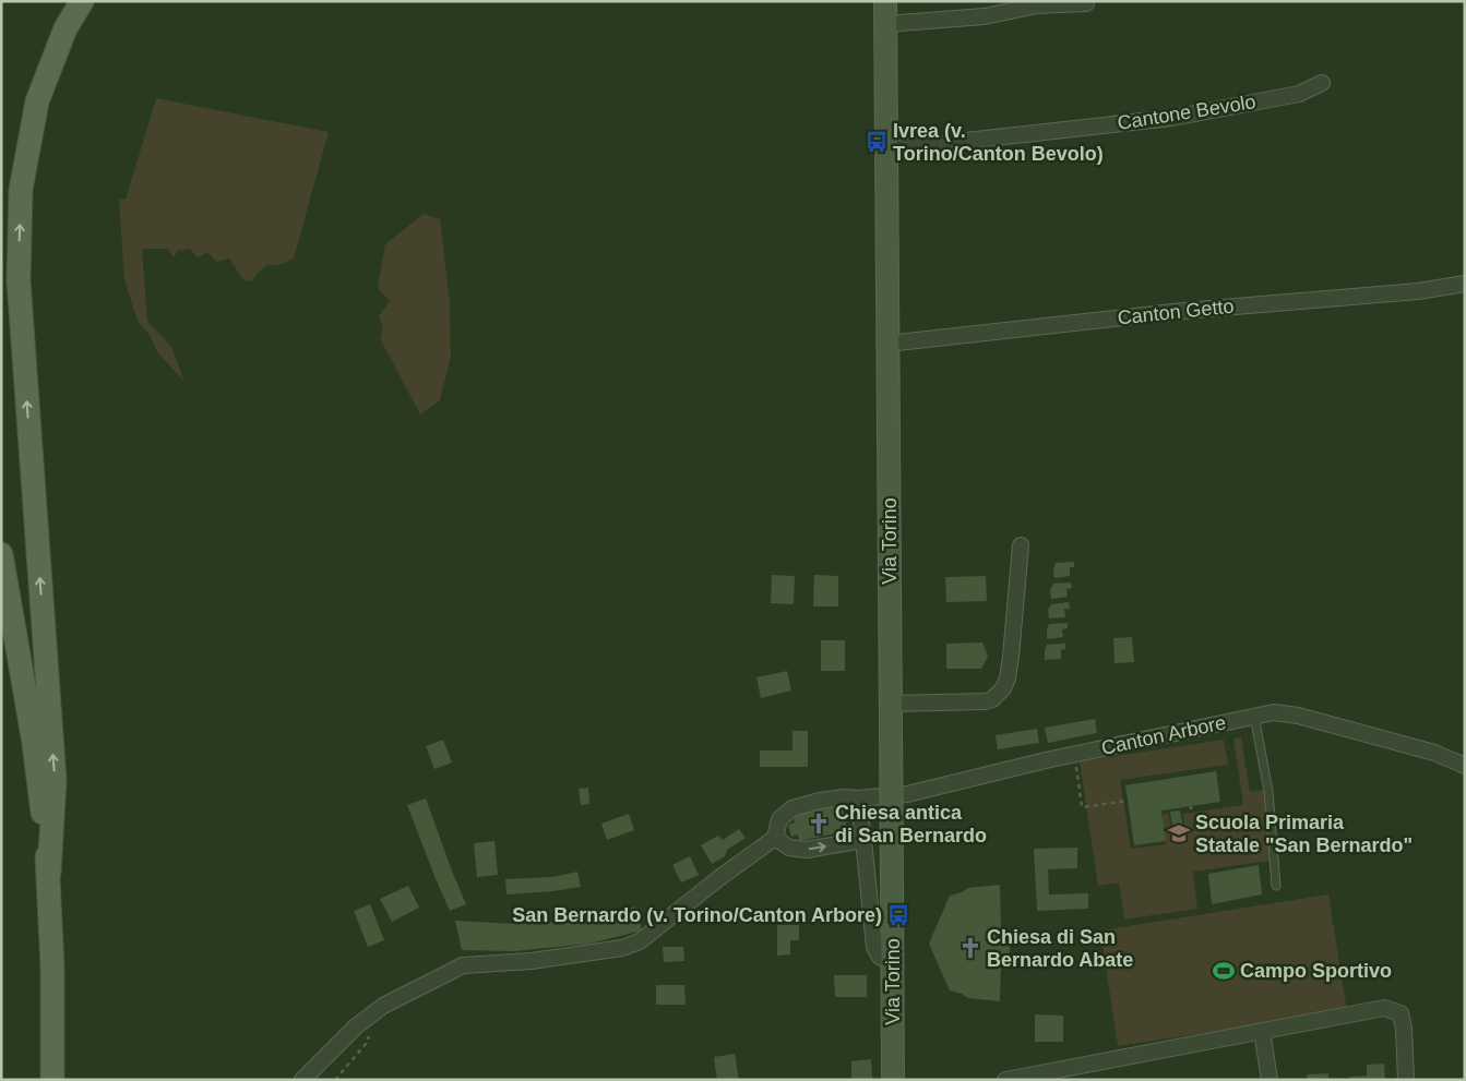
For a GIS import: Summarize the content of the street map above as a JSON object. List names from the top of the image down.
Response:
{
  "streets": {
    "street": [
      "Cantone Bevolo",
      "Canton Getto",
      "Via Torino",
      "Canton Arbore"
    ]
  },
  "crossings": [
    ["Cantone Bevolo", "Via Torino"],
    ["Canton Getto", "Via Torino"]
  ],
  "places": {
    "bus stop": ["Ivrea (v. Torino/Canton Bevolo)", "San Bernardo (v. Torino/Canton Arbore)"],
    "church": ["Chiesa antica di San Bernardo", "Chiesa di San Bernardo Abate"],
    "school or university": ["Scuola Primaria Statale \"San Bernardo\""],
    "sports": ["Campo Sportivo"]
  }
}
